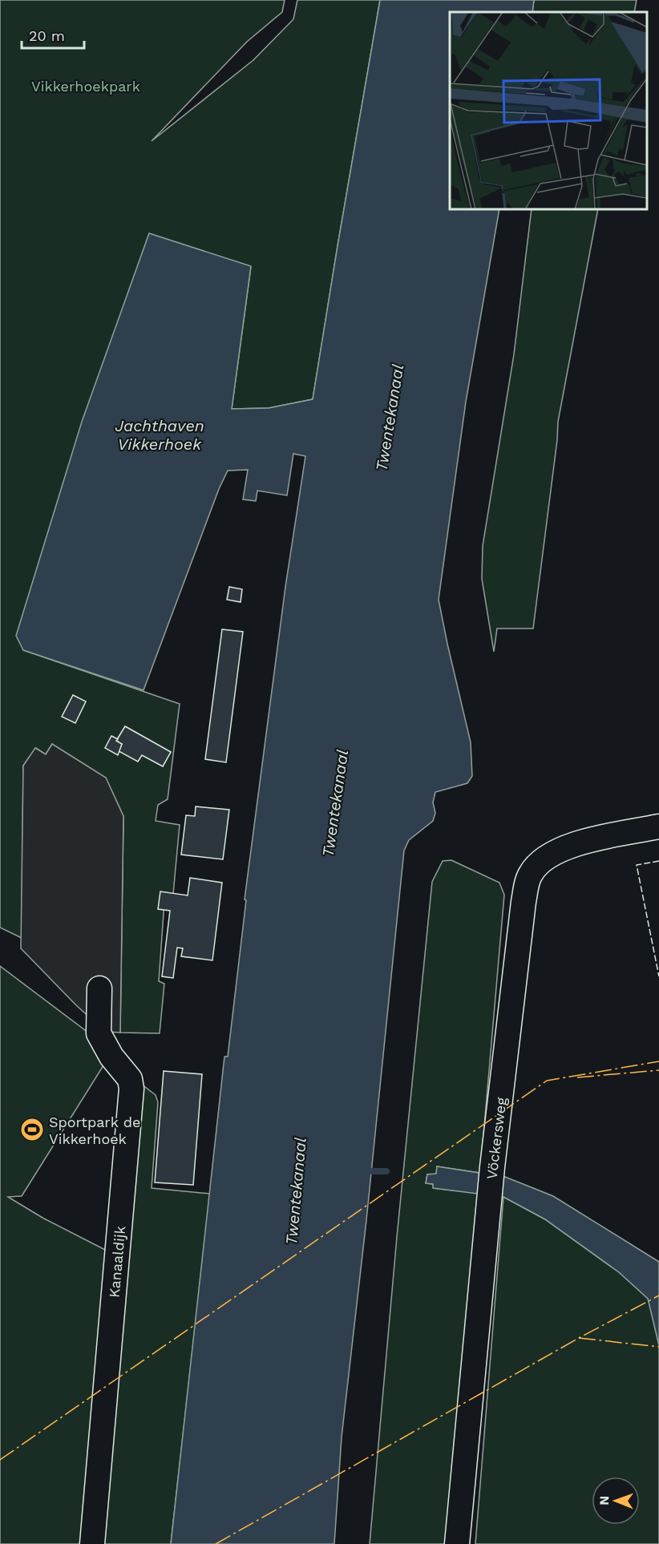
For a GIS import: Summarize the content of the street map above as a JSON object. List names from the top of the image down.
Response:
{
  "streets": {
    "street": ["Vöckersweg", "Kanaaldijk"]
  },
  "water": ["Twentekanaal", "Jachthaven Vikkerhoek"],
  "parks": ["Vikkerhoekpark"],
  "places": {
    "sports": ["Sportpark de Vikkerhoek"]
  },
  "scale_bar": "20 m",
  "north": "left"
}
